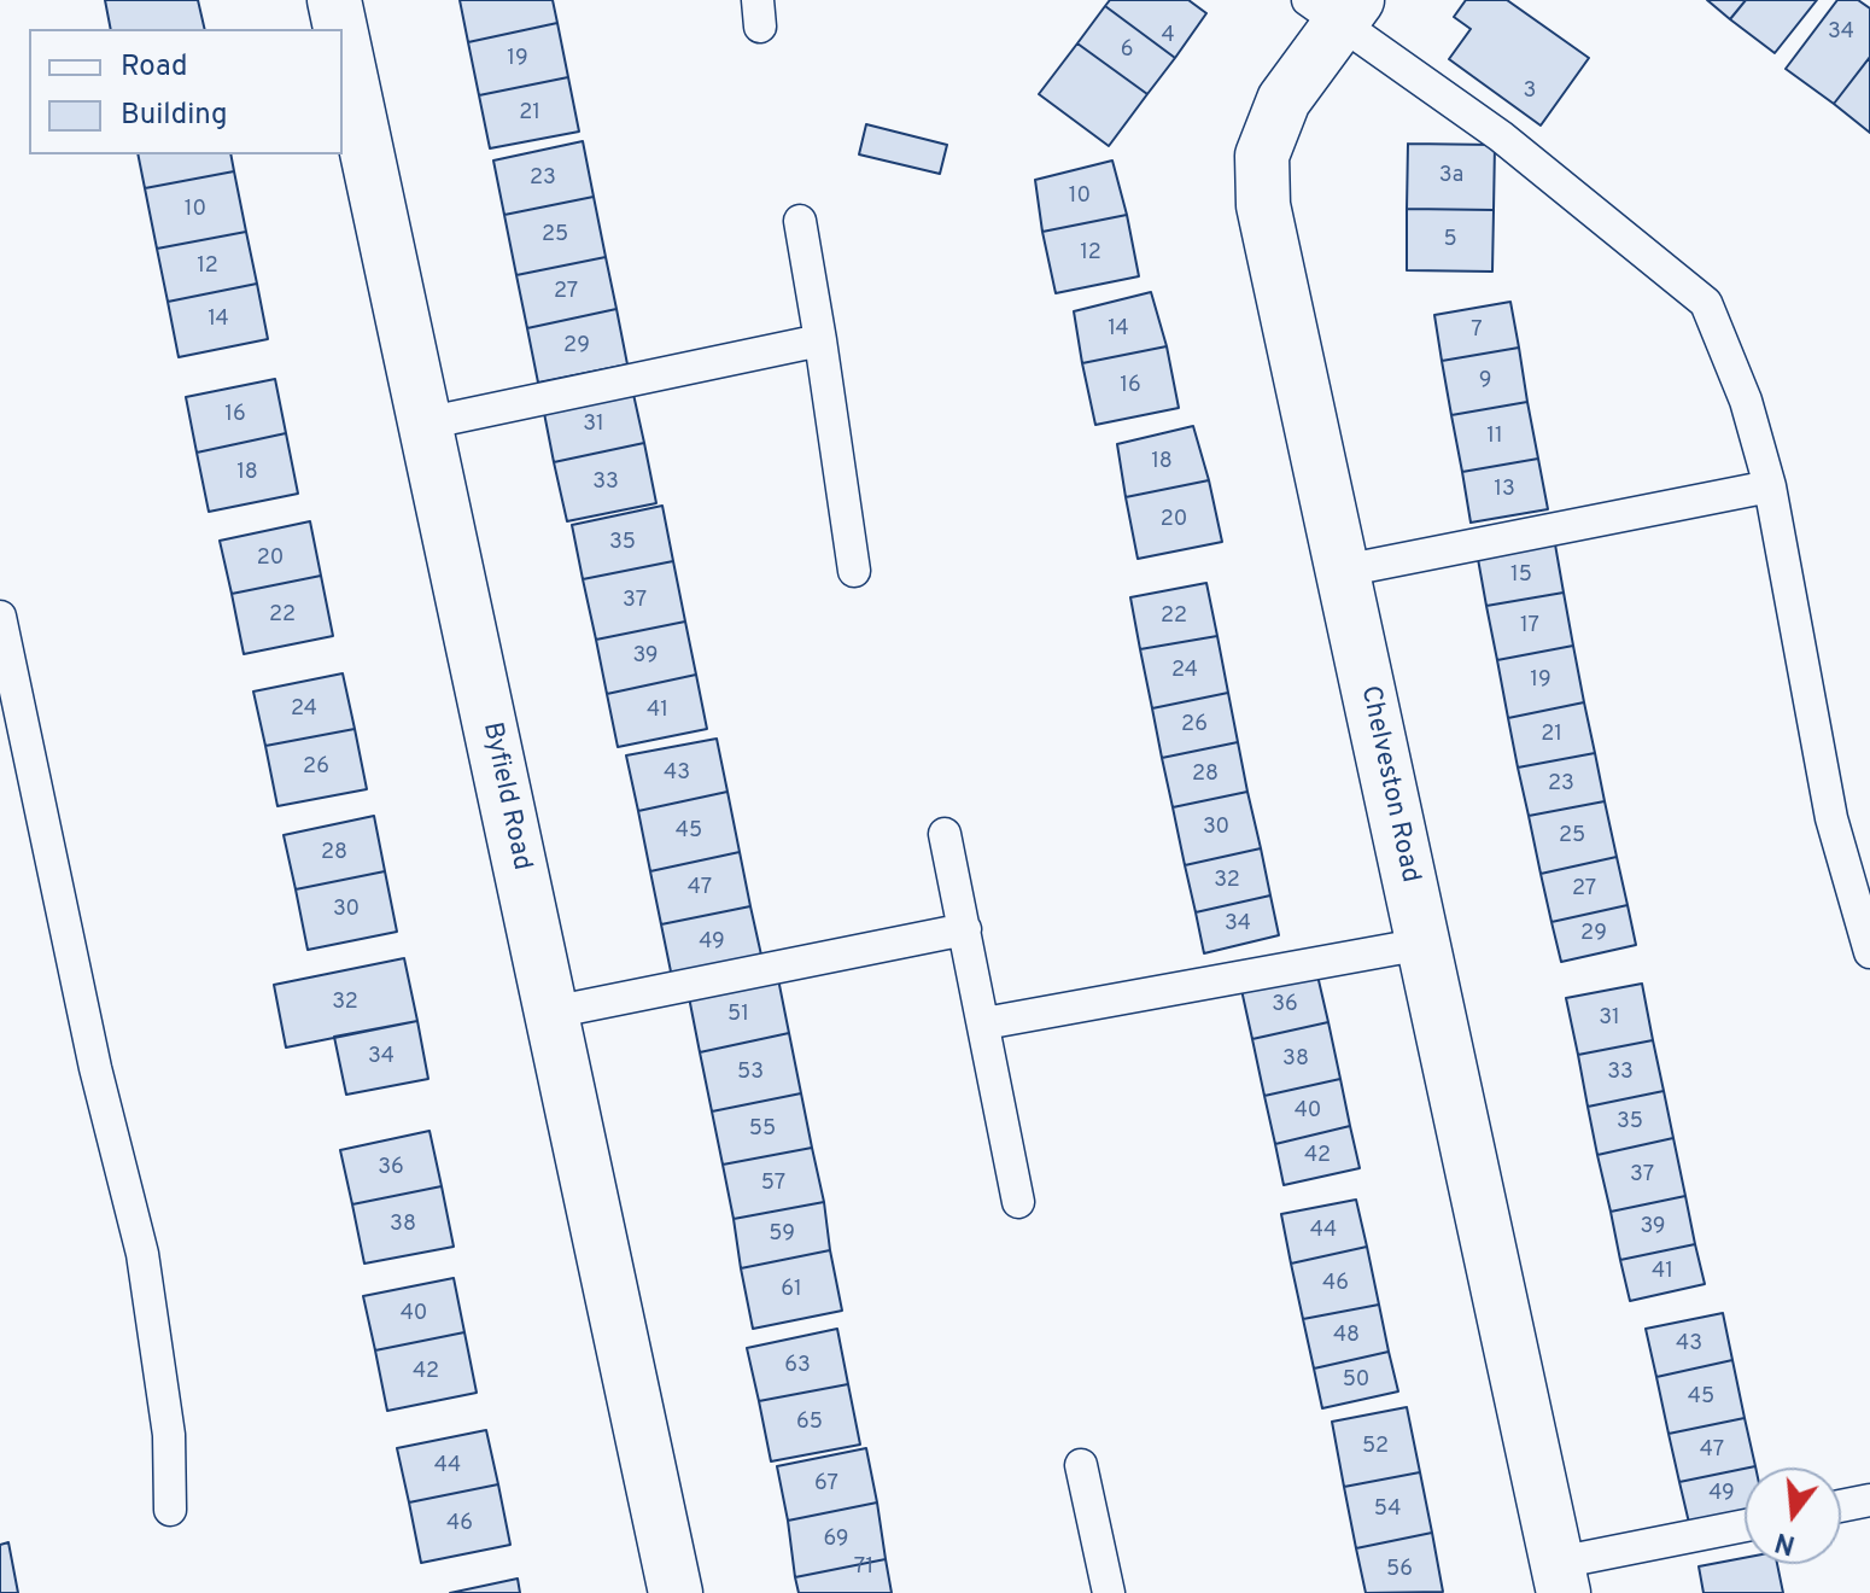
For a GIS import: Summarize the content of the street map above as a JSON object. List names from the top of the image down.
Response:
{
  "streets": {
    "street": ["Chelveston Road", "Byfield Road"]
  },
  "house_numbers": [
    "34",
    "4",
    "6",
    "19",
    "3",
    "21",
    "3a",
    "23",
    "10",
    "10",
    "25",
    "5",
    "12",
    "12",
    "27",
    "14",
    "14",
    "7",
    "29",
    "9",
    "16",
    "16",
    "31",
    "11",
    "18",
    "18",
    "33",
    "13",
    "20",
    "35",
    "20",
    "15",
    "37",
    "22",
    "22",
    "17",
    "39",
    "24",
    "19",
    "24",
    "41",
    "26",
    "21",
    "26",
    "43",
    "28",
    "23",
    "30",
    "45",
    "25",
    "28",
    "32",
    "47",
    "27",
    "30",
    "34",
    "29",
    "49",
    "32",
    "36",
    "51",
    "31",
    "34",
    "38",
    "53",
    "33",
    "40",
    "35",
    "55",
    "42",
    "36",
    "37",
    "57",
    "38",
    "39",
    "44",
    "59",
    "41",
    "46",
    "61",
    "40",
    "48",
    "43",
    "63",
    "42",
    "50",
    "45",
    "65",
    "52",
    "47",
    "44",
    "67",
    "49",
    "54",
    "46",
    "69",
    "71",
    "56"
  ],
  "legend": ["Road", "Building"],
  "north": "bottom"
}
